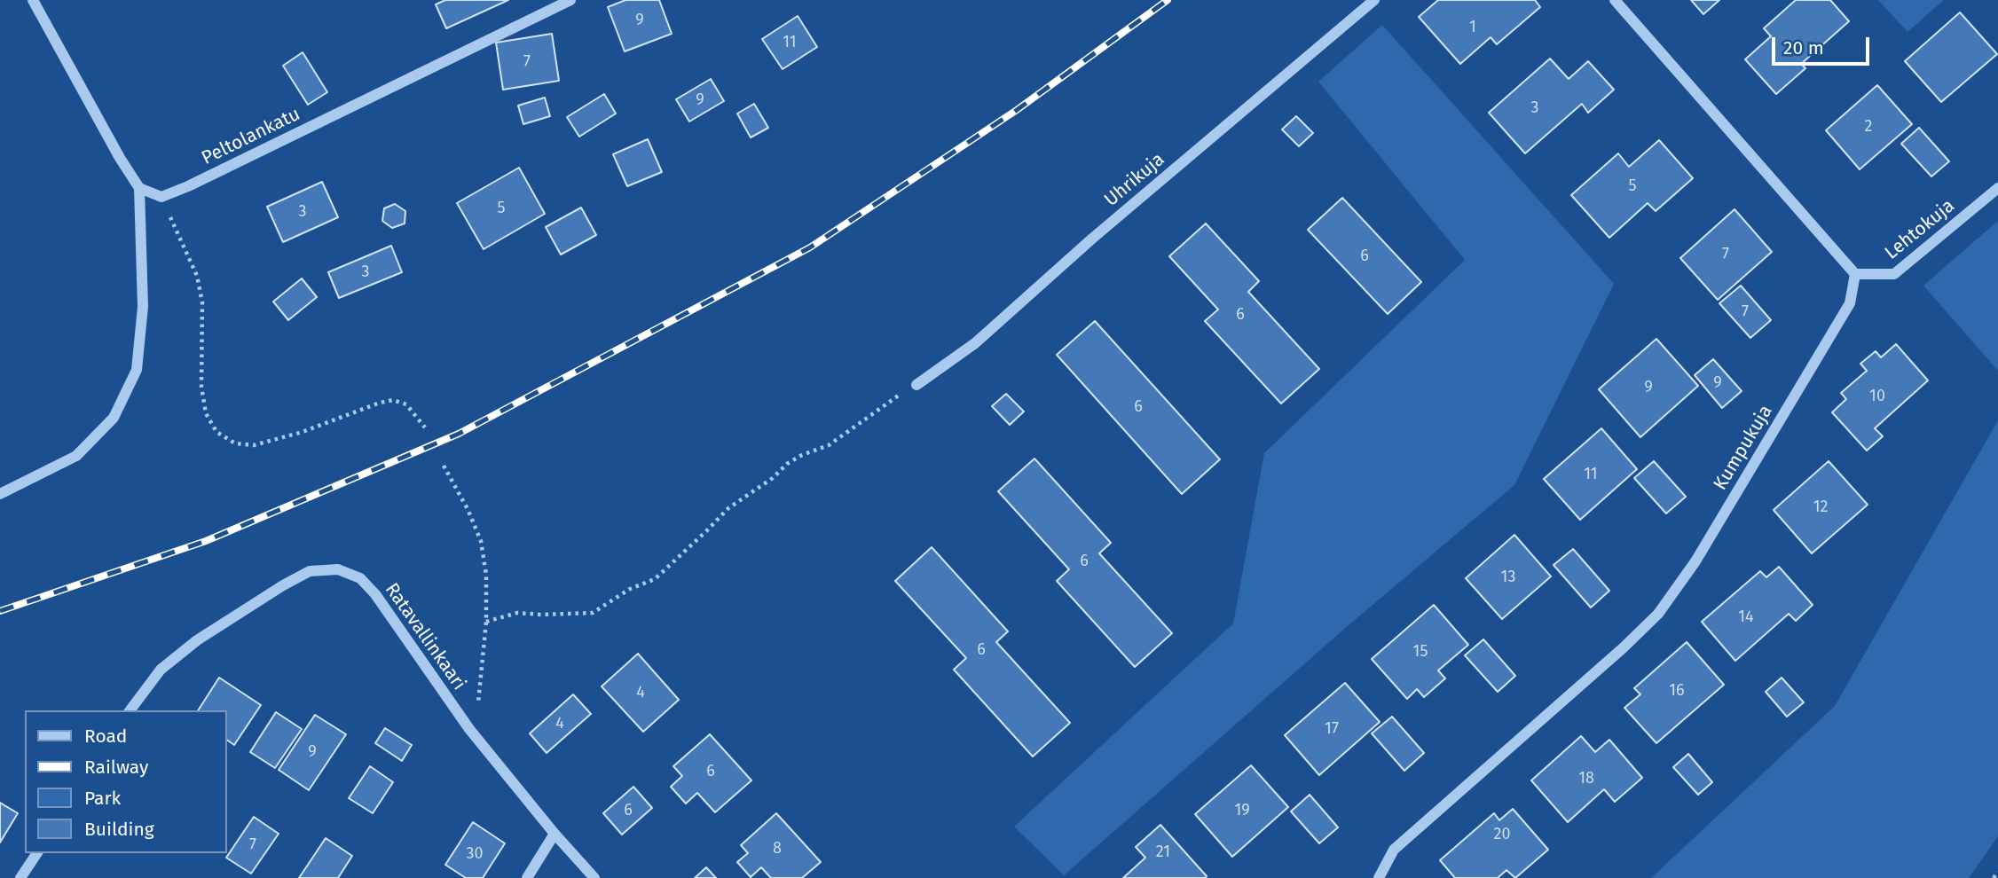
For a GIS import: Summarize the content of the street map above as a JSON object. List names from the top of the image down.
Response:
{
  "streets": {
    "street": [
      "Peltolankatu",
      "Uhrikuja",
      "Lehtokuja",
      "Kumpukuja",
      "Ratavallinkaari"
    ]
  },
  "crossings": [
    ["Lehtokuja", "Kumpukuja"]
  ],
  "house_numbers": [
    "9",
    "1",
    "11",
    "7",
    "9",
    "3",
    "2",
    "5",
    "5",
    "3",
    "7",
    "6",
    "3",
    "7",
    "6",
    "9",
    "9",
    "10",
    "6",
    "11",
    "12",
    "6",
    "13",
    "14",
    "6",
    "15",
    "16",
    "4",
    "4",
    "17",
    "9",
    "6",
    "18",
    "6",
    "19",
    "20",
    "7",
    "8",
    "21",
    "30"
  ],
  "legend": [
    "Road",
    "Railway",
    "Park",
    "Building"
  ],
  "scale_bar": "20 m"
}
